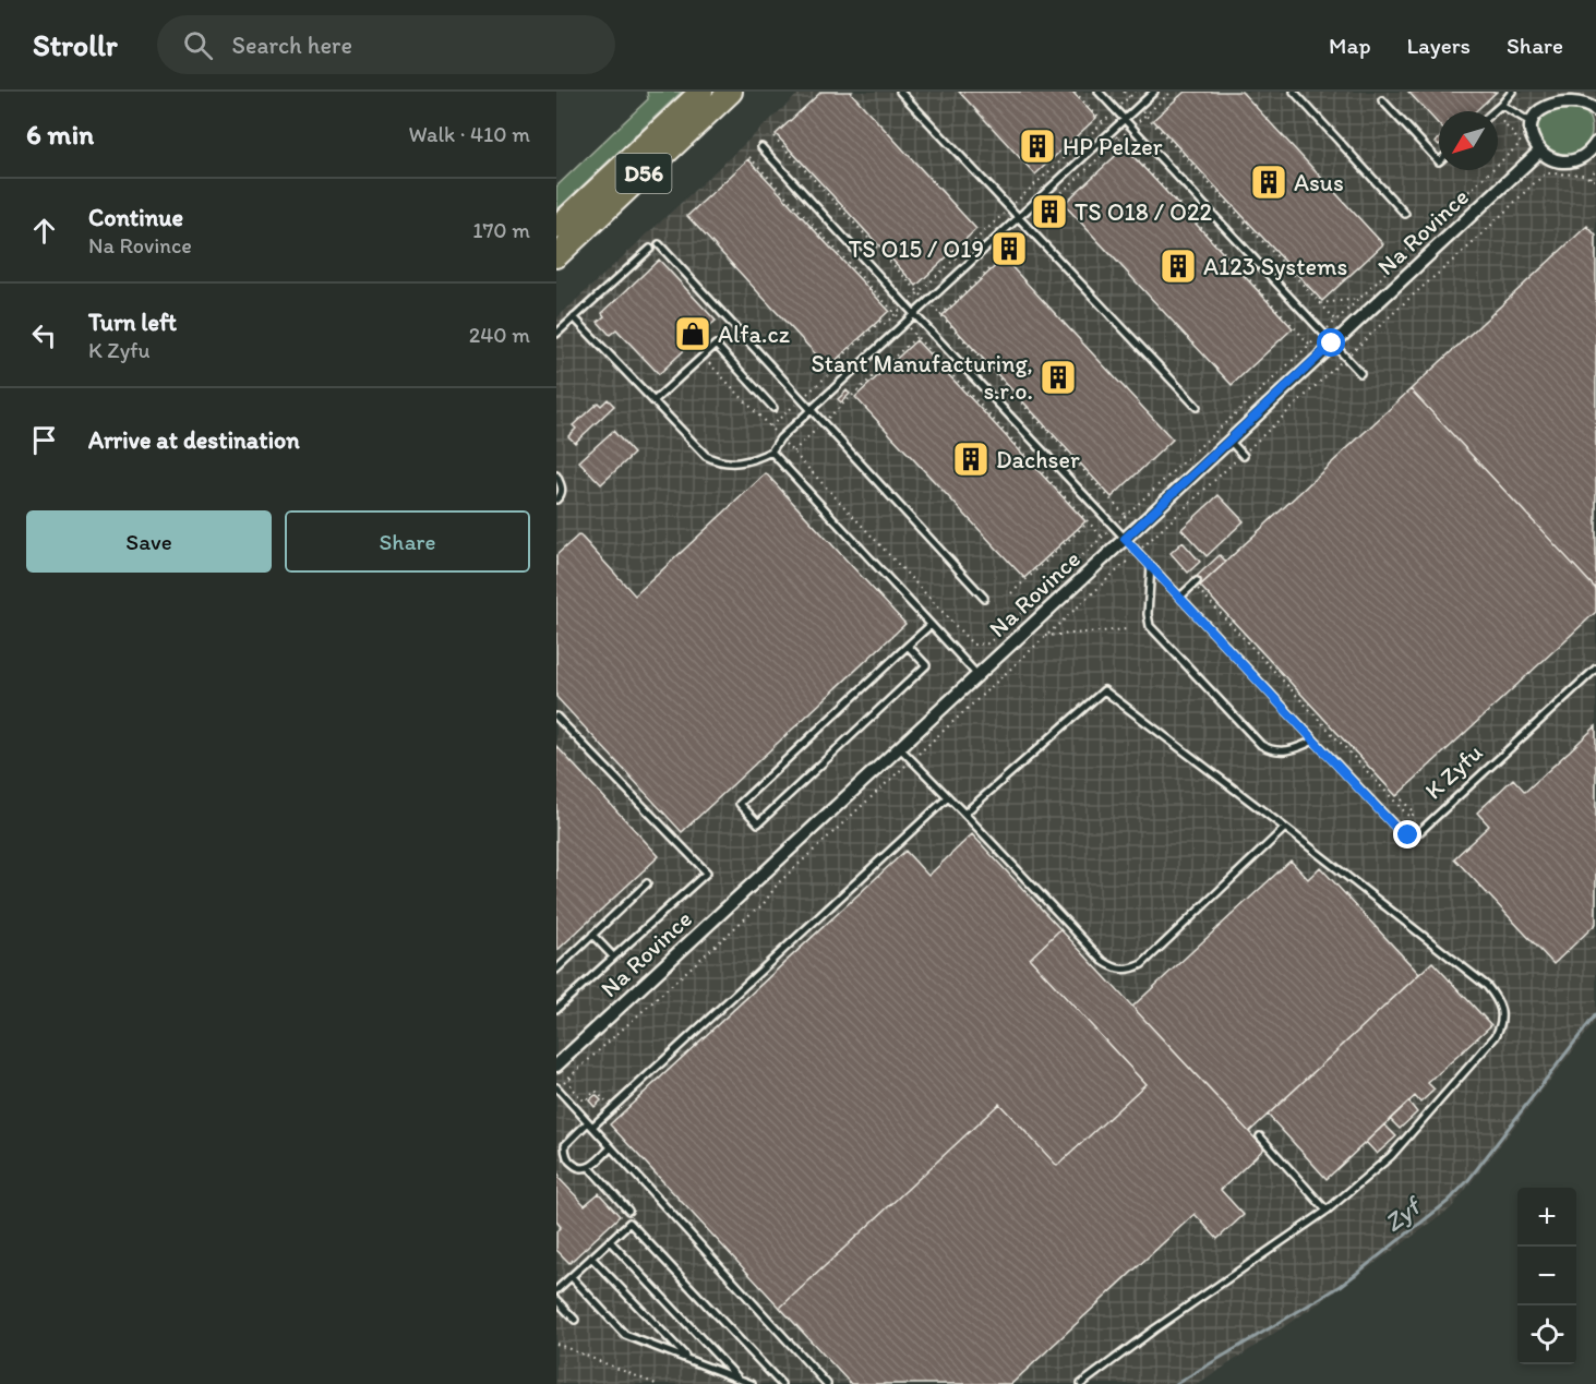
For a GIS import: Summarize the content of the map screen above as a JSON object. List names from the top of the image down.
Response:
{
  "streets": {
    "highway": ["D56"],
    "street": ["Na Rovince"],
    "lane": ["K Zyfu"]
  },
  "crossings": [
    ["Na Rovince", "K Zyfu"]
  ],
  "water": ["Zyf"],
  "places": {
    "building": [
      "HP Pelzer",
      "Asus",
      "TS O18 / O22",
      "TS O15 / O19",
      "A123 Systems",
      "Stant Manufacturing, s.r.o.",
      "Dachser"
    ],
    "shop": ["Alfa.cz"]
  },
  "north": "bottom left",
  "page": {
    "header": "Strollr",
    "search": "Search here",
    "nav": ["Map", "Layers", "Share"],
    "heading": ["6 min", "Walk · 410 m"],
    "list": [
      ["Continue", "Na Rovince", "170 m"],
      ["Turn left", "K Zyfu", "240 m"],
      "Arrive at destination"
    ],
    "buttons": ["Save", "Share"],
    "map_buttons": ["+", "−"]
  }
}
